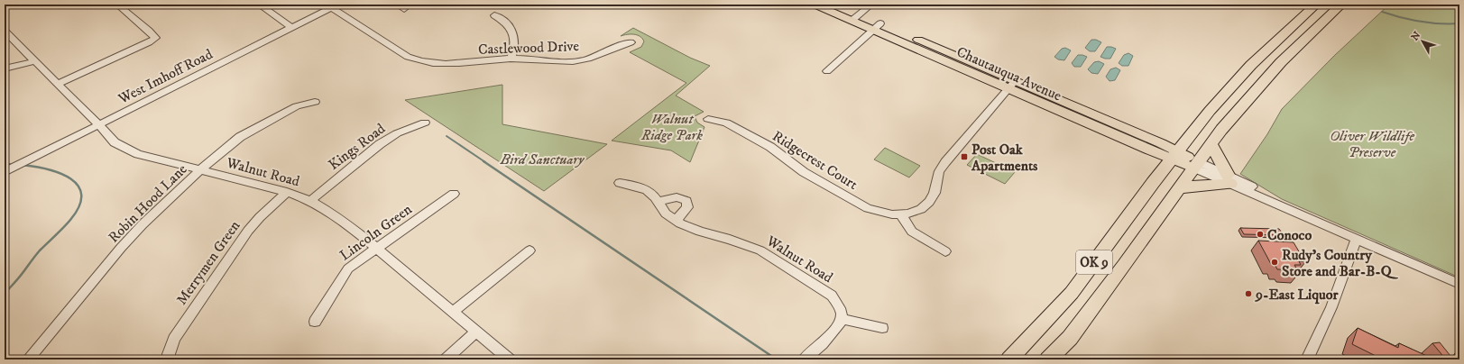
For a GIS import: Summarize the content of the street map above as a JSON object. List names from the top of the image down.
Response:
{
  "streets": {
    "highway": ["OK 9"],
    "main road": ["Chautauqua Avenue"],
    "street": [
      "Castlewood Drive",
      "West Imhoff Road",
      "Kings Road",
      "Ridgecrest Court",
      "Walnut Road",
      "Robin Hood Lane",
      "Lincoln Green",
      "Merrymen Green"
    ]
  },
  "crossings": [
    ["Castlewood Drive", "West Imhoff Road"],
    ["Chautauqua Avenue", "Ridgecrest Court"],
    ["Chautauqua Avenue", "OK 9"],
    ["West Imhoff Road", "Walnut Road"],
    ["Kings Road", "Walnut Road"],
    ["Walnut Road", "Robin Hood Lane"],
    ["Walnut Road", "Lincoln Green"],
    ["Walnut Road", "Merrymen Green"]
  ],
  "parks": ["Walnut Ridge Park", "Oliver Wildlife Preserve", "Bird Sanctuary"],
  "places": {
    "transit": ["Post Oak Apartments"],
    "other": ["Conoco", "Rudy's Country Store and Bar-B-Q", "9-East Liquor"]
  },
  "north": "top left"
}
